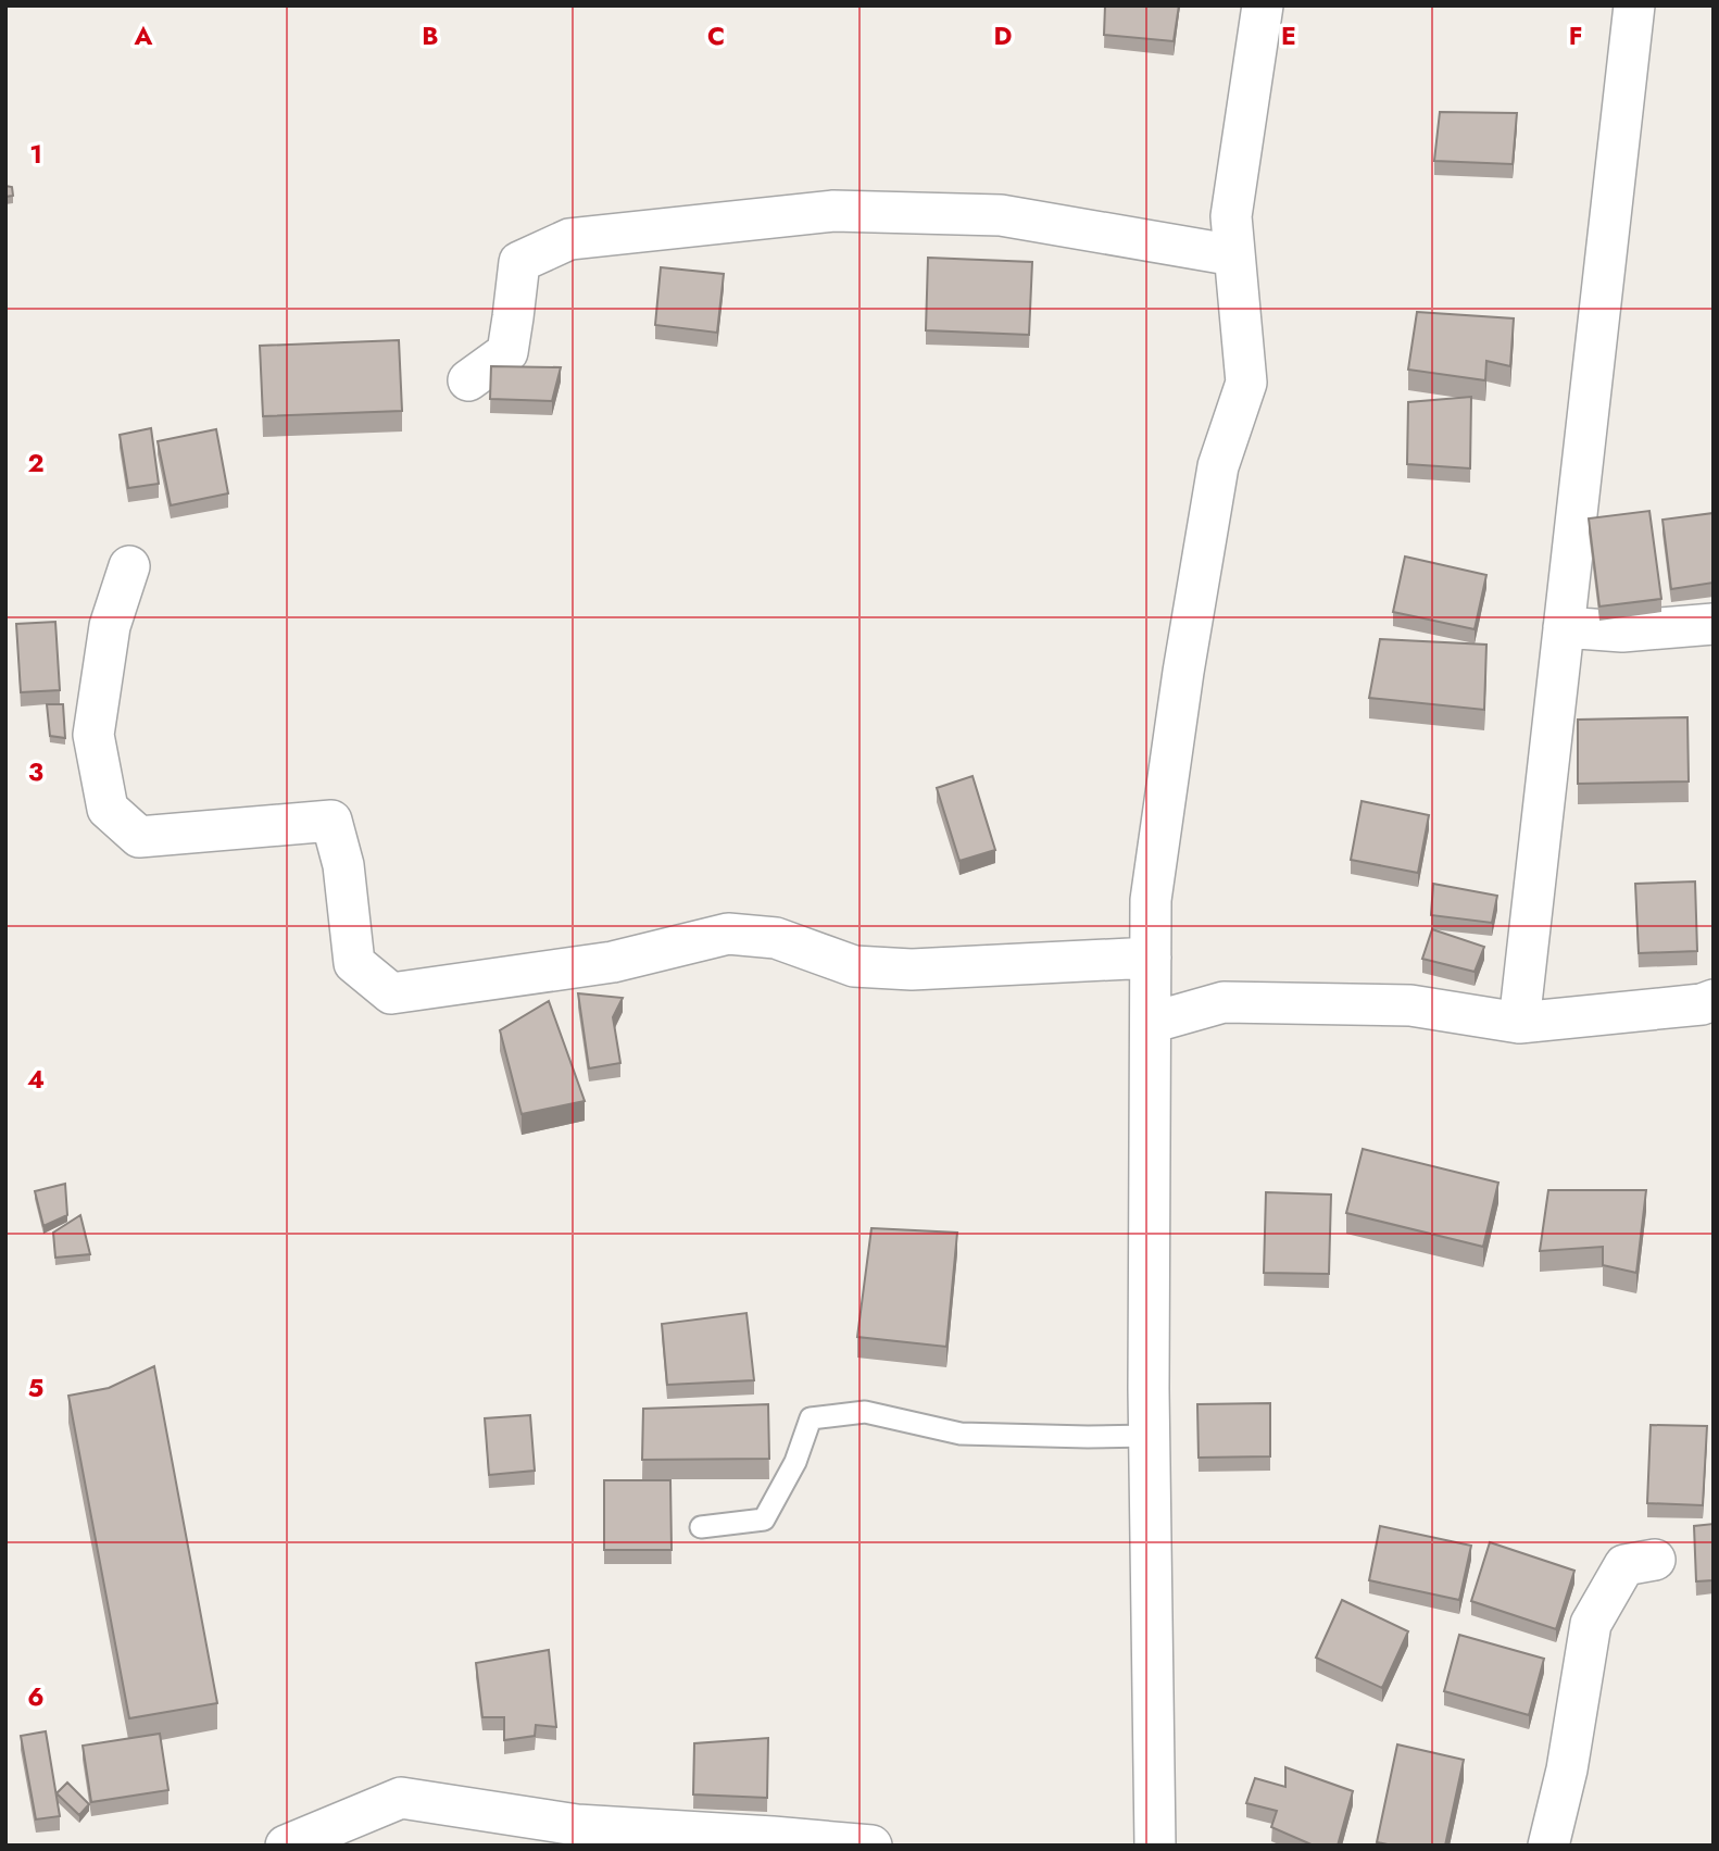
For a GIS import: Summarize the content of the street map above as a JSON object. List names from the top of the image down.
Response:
{
  "grid": {
    "columns": [
      "A",
      "B",
      "C",
      "D",
      "E",
      "F"
    ],
    "rows": [
      "1",
      "2",
      "3",
      "4",
      "5",
      "6"
    ]
  }
}
